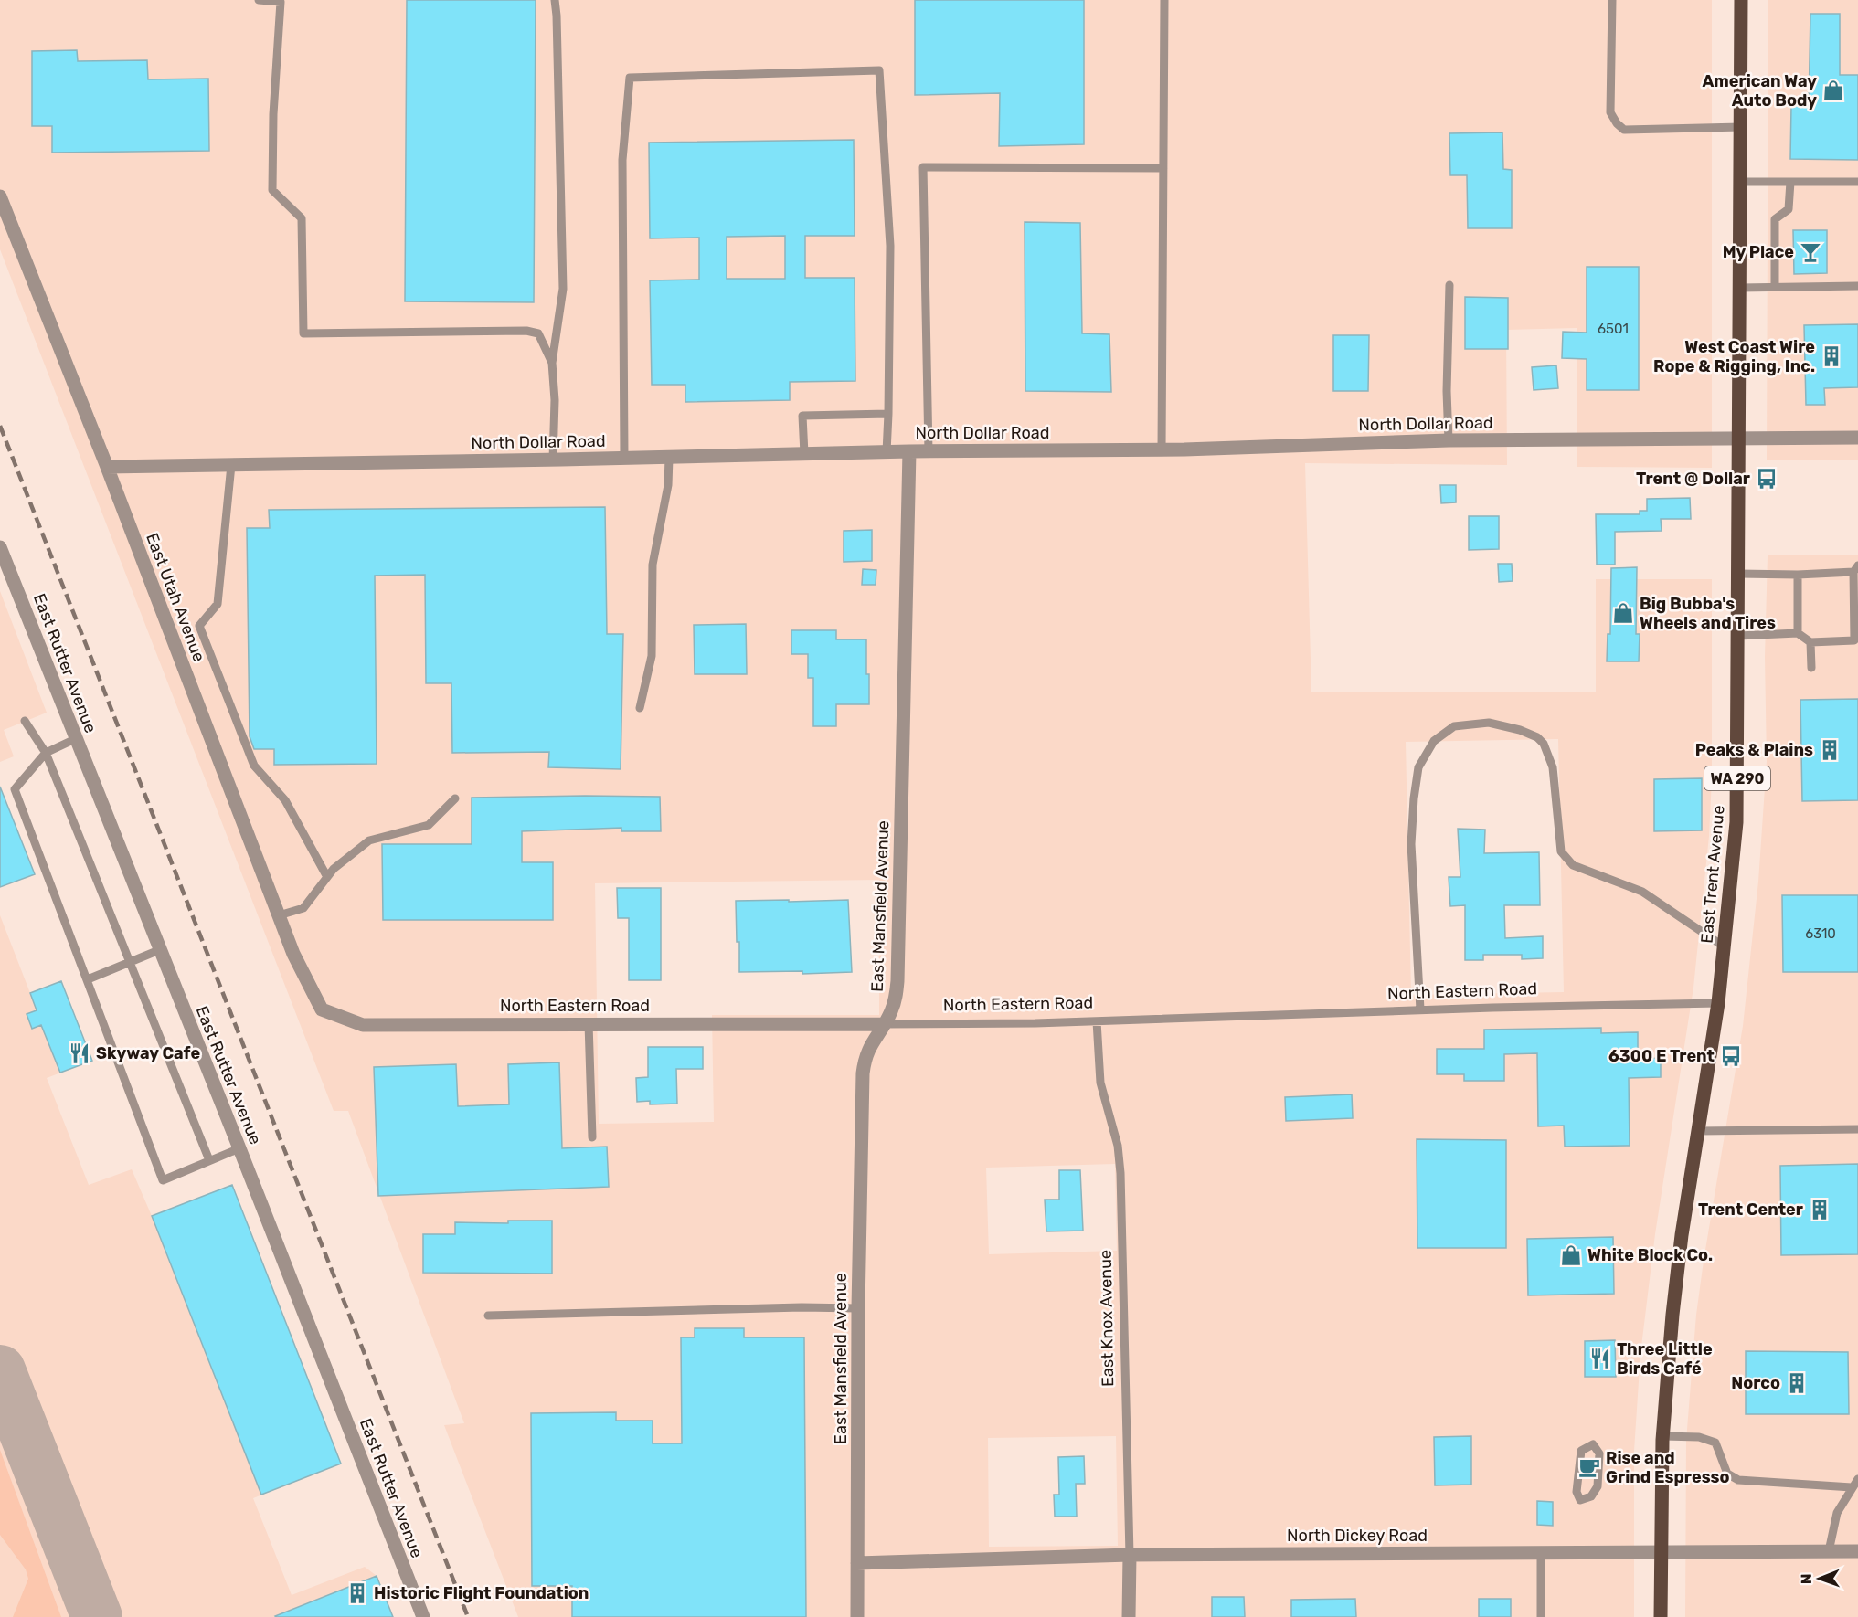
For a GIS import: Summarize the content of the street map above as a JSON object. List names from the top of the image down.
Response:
{
  "streets": {
    "main road": ["WA 290", "East Trent Avenue"],
    "street": [
      "North Dollar Road",
      "East Utah Avenue",
      "East Rutter Avenue",
      "East Mansfield Avenue",
      "North Eastern Road",
      "East Knox Avenue",
      "North Dickey Road"
    ]
  },
  "crossings": [
    ["North Dollar Road", "East Utah Avenue"],
    ["North Dollar Road", "East Trent Avenue"],
    ["North Dollar Road", "East Mansfield Avenue"],
    ["East Utah Avenue", "North Eastern Road"],
    ["East Trent Avenue", "North Eastern Road"],
    ["East Trent Avenue", "North Dickey Road"],
    ["East Mansfield Avenue", "North Eastern Road"],
    ["East Mansfield Avenue", "North Dickey Road"],
    ["North Eastern Road", "East Knox Avenue"],
    ["East Knox Avenue", "North Dickey Road"]
  ],
  "places": {
    "shop": ["American Way Auto Body", "Big Bubba's Wheels and Tires", "White Block Co."],
    "bar": ["My Place"],
    "building": [
      "West Coast Wire Rope & Rigging, Inc.",
      "Peaks & Plains",
      "Trent Center",
      "Norco",
      "Historic Flight Foundation"
    ],
    "bus stop": ["Trent @ Dollar", "6300 E Trent"],
    "restaurant": ["Skyway Cafe", "Three Little Birds Café"],
    "cafe": ["Rise and Grind Espresso"]
  },
  "house_numbers": ["6501", "6310"],
  "north": "left"
}
